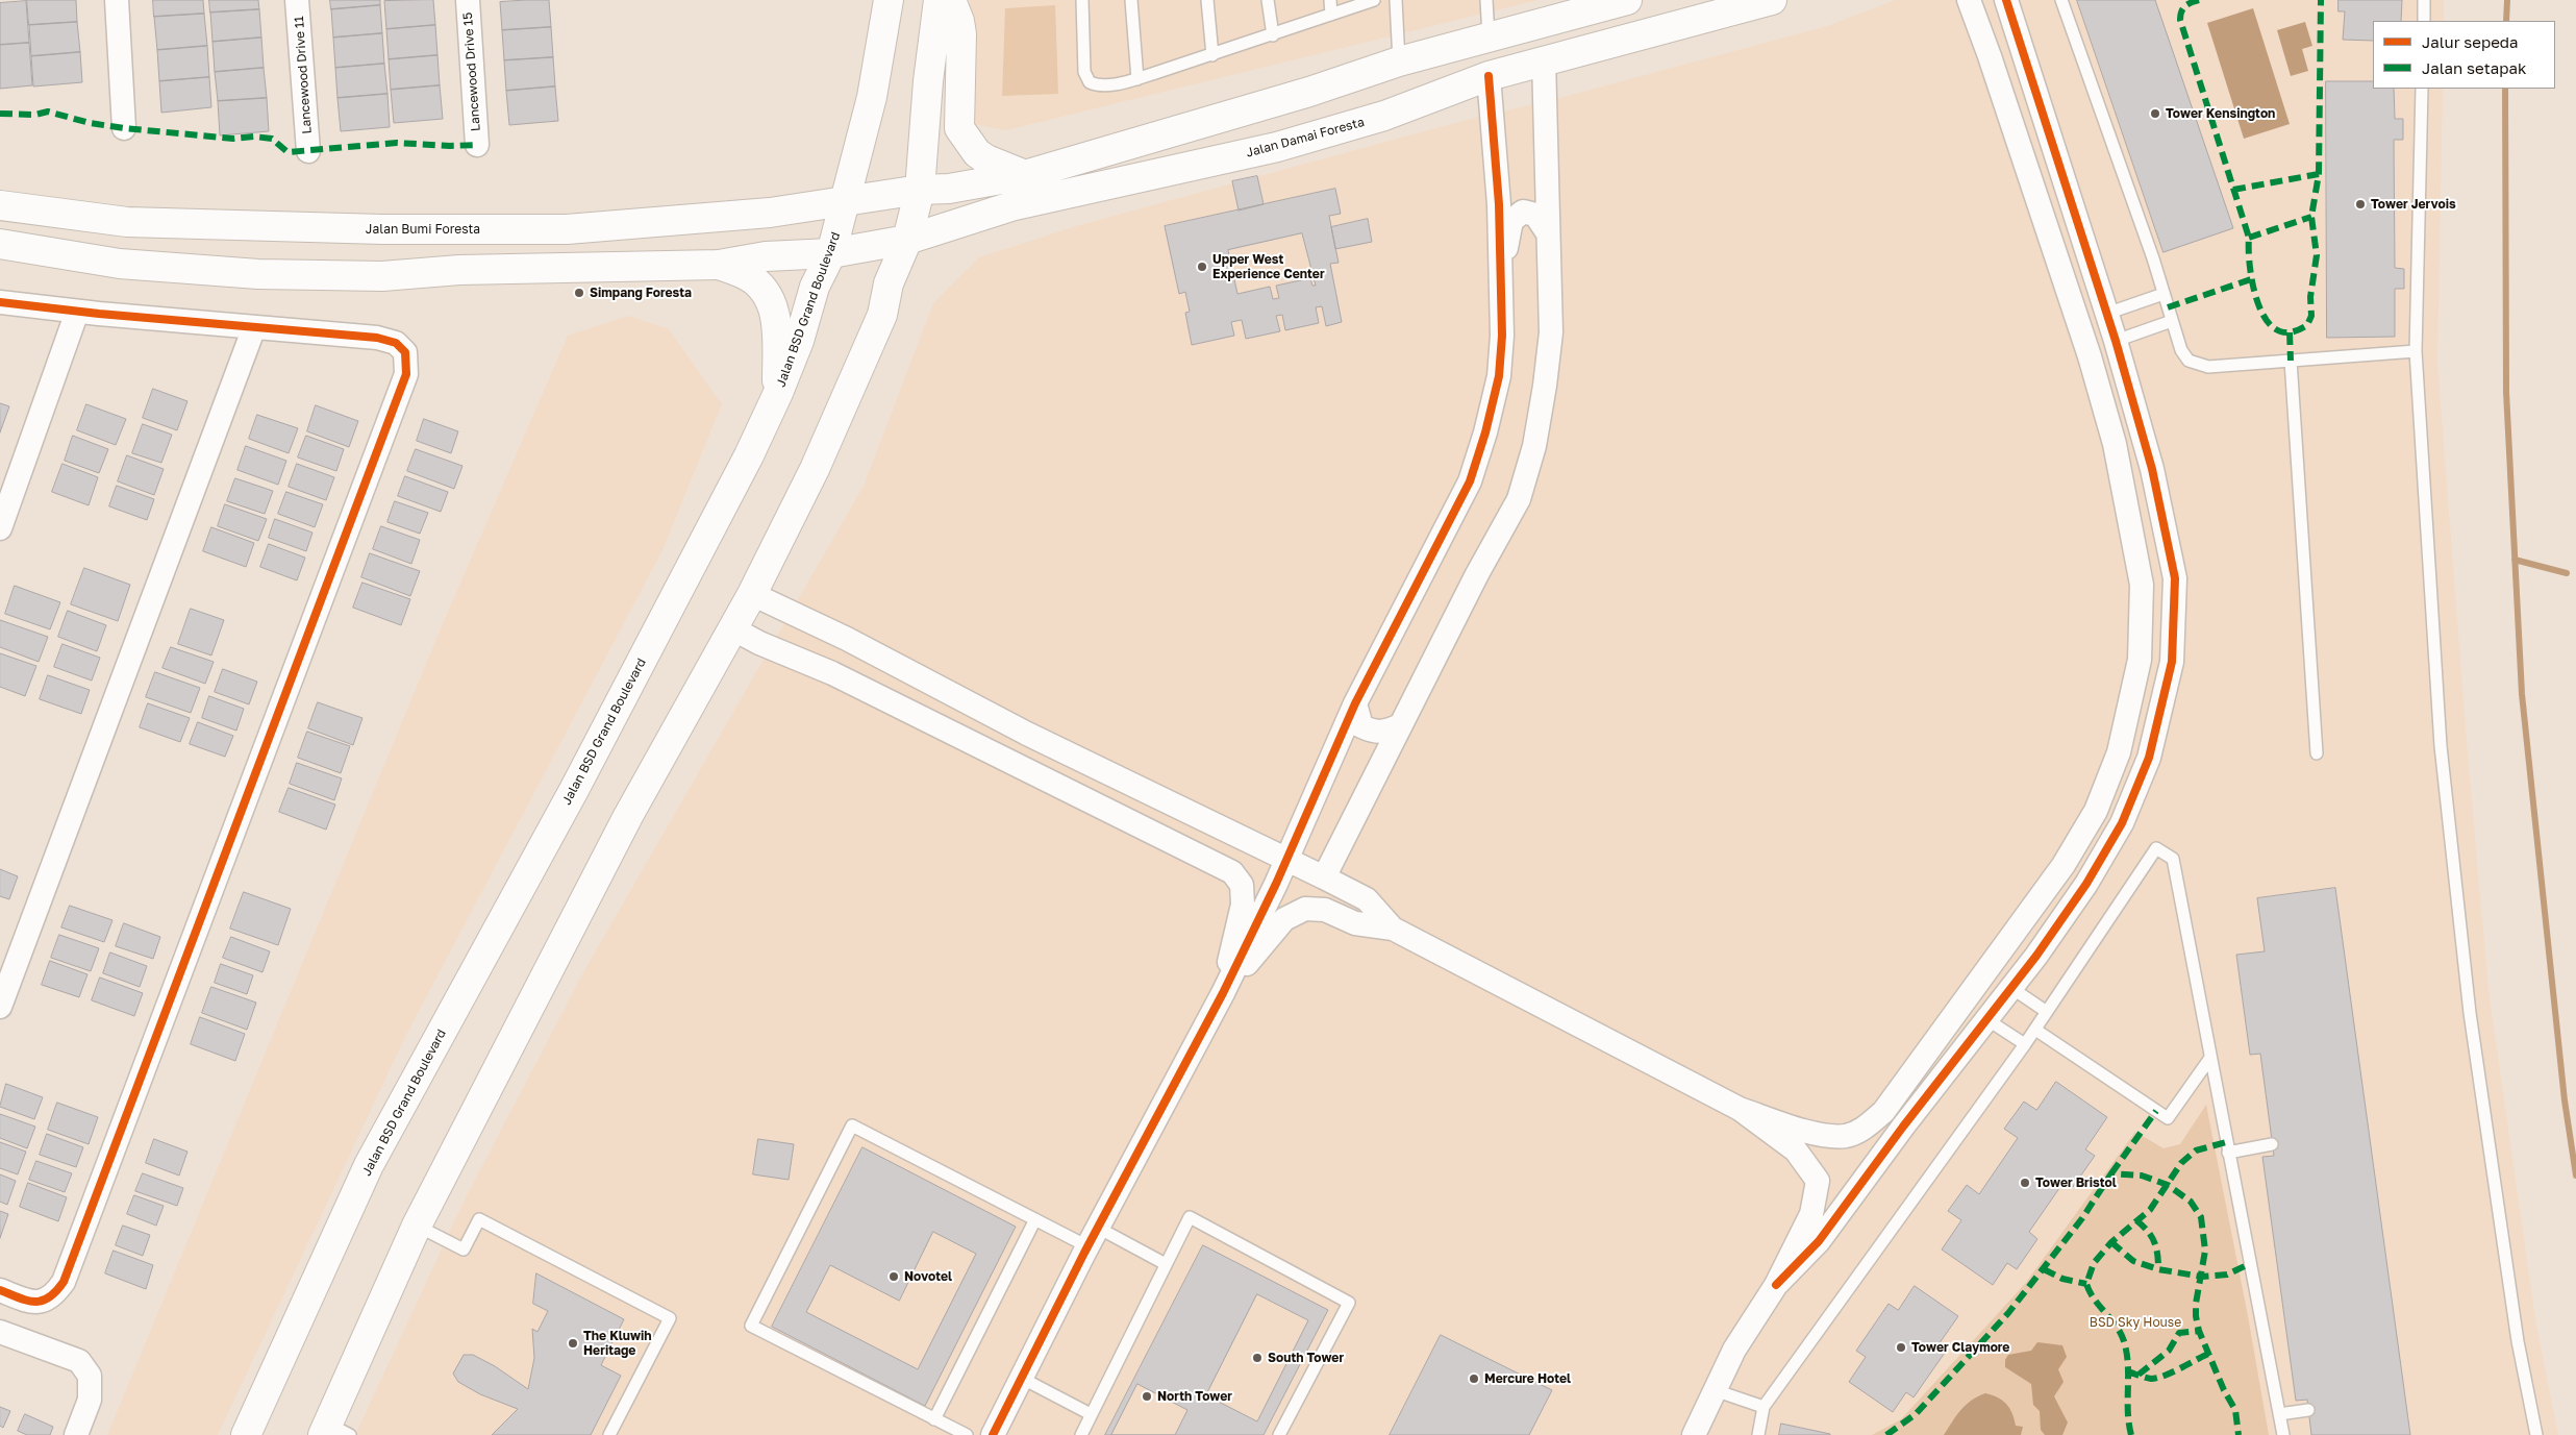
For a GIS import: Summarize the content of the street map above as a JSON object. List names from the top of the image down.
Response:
{
  "streets": {
    "main road": ["Jalan Damai Foresta", "Jalan Bumi Foresta", "Jalan BSD Grand Boulevard"],
    "street": ["Lancewood Drive 15", "Lancewood Drive 11"]
  },
  "crossings": [
    ["Jalan Damai Foresta", "Jalan BSD Grand Boulevard"],
    ["Jalan Bumi Foresta", "Jalan BSD Grand Boulevard"]
  ],
  "parks": ["BSD Sky House"],
  "places": [
    "Tower Kensington",
    "Tower Jervois",
    "Upper West Experience Center",
    "Simpang Foresta",
    "Tower Bristol",
    "Novotel",
    "The Kluwih Heritage",
    "Tower Claymore",
    "South Tower",
    "Mercure Hotel",
    "North Tower"
  ],
  "legend": ["Jalur sepeda", "Jalan setapak"]
}
